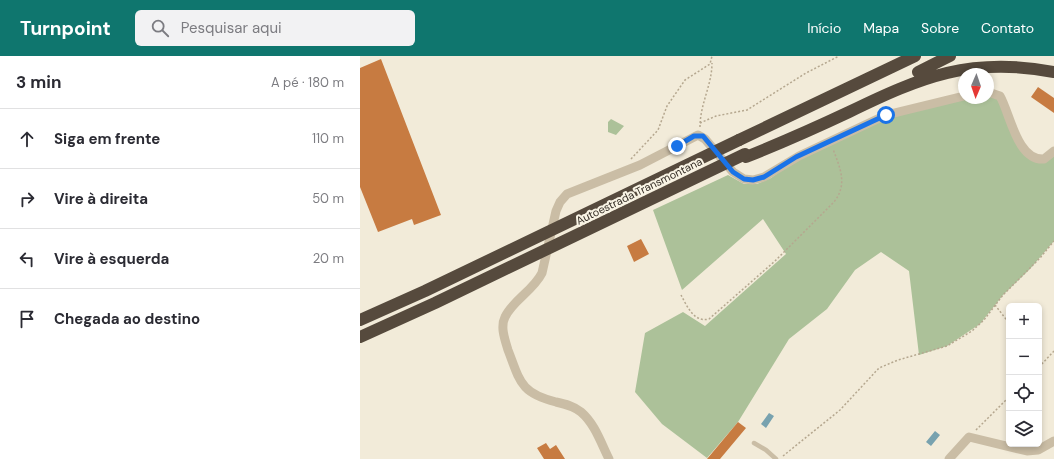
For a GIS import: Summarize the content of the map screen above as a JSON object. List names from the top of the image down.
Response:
{
  "streets": {
    "highway": ["Autoestrada Transmontana"]
  },
  "north": "bottom",
  "page": {
    "header": "Turnpoint",
    "search": "Pesquisar aqui",
    "nav": [
      "Início",
      "Mapa",
      "Sobre",
      "Contato"
    ],
    "heading": ["3 min", "A pé · 180 m"],
    "list": [
      ["Siga em frente", "110 m"],
      ["Vire à direita", "50 m"],
      ["Vire à esquerda", "20 m"],
      "Chegada ao destino"
    ],
    "map_buttons": ["+", "−"]
  }
}
